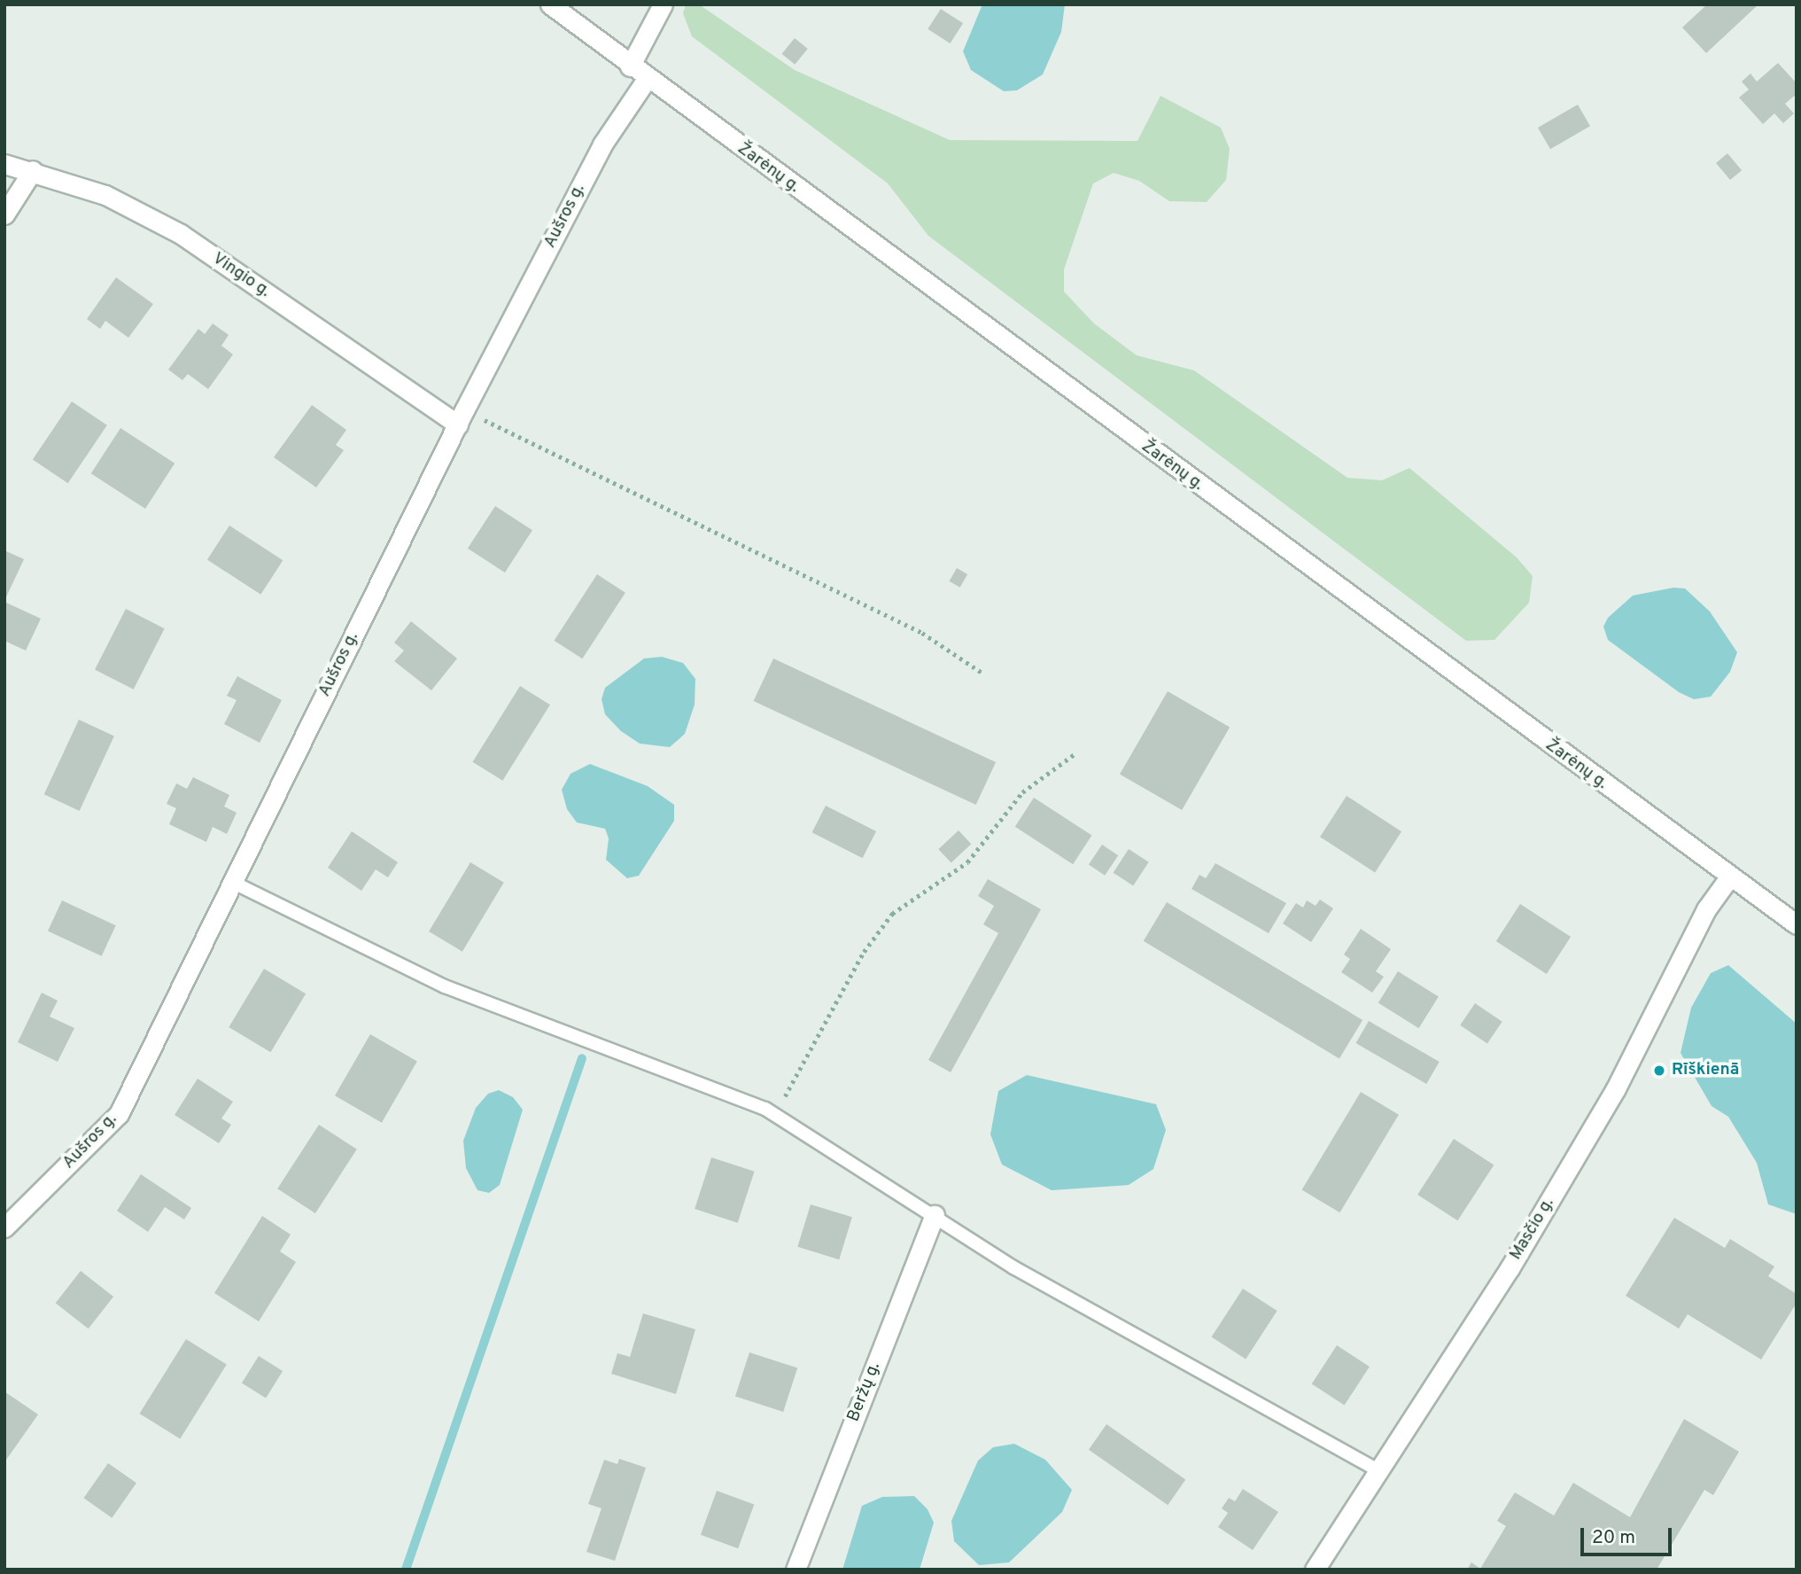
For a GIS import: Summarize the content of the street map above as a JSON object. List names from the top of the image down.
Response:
{
  "streets": {
    "street": [
      "Žarėnų g.",
      "Aušros g.",
      "Vingio g.",
      "Masčio g.",
      "Beržų g."
    ]
  },
  "crossings": [
    ["Žarėnų g.", "Aušros g."],
    ["Žarėnų g.", "Masčio g."],
    ["Aušros g.", "Vingio g."]
  ],
  "places": ["Rīškienā"],
  "scale_bar": "20 m"
}
